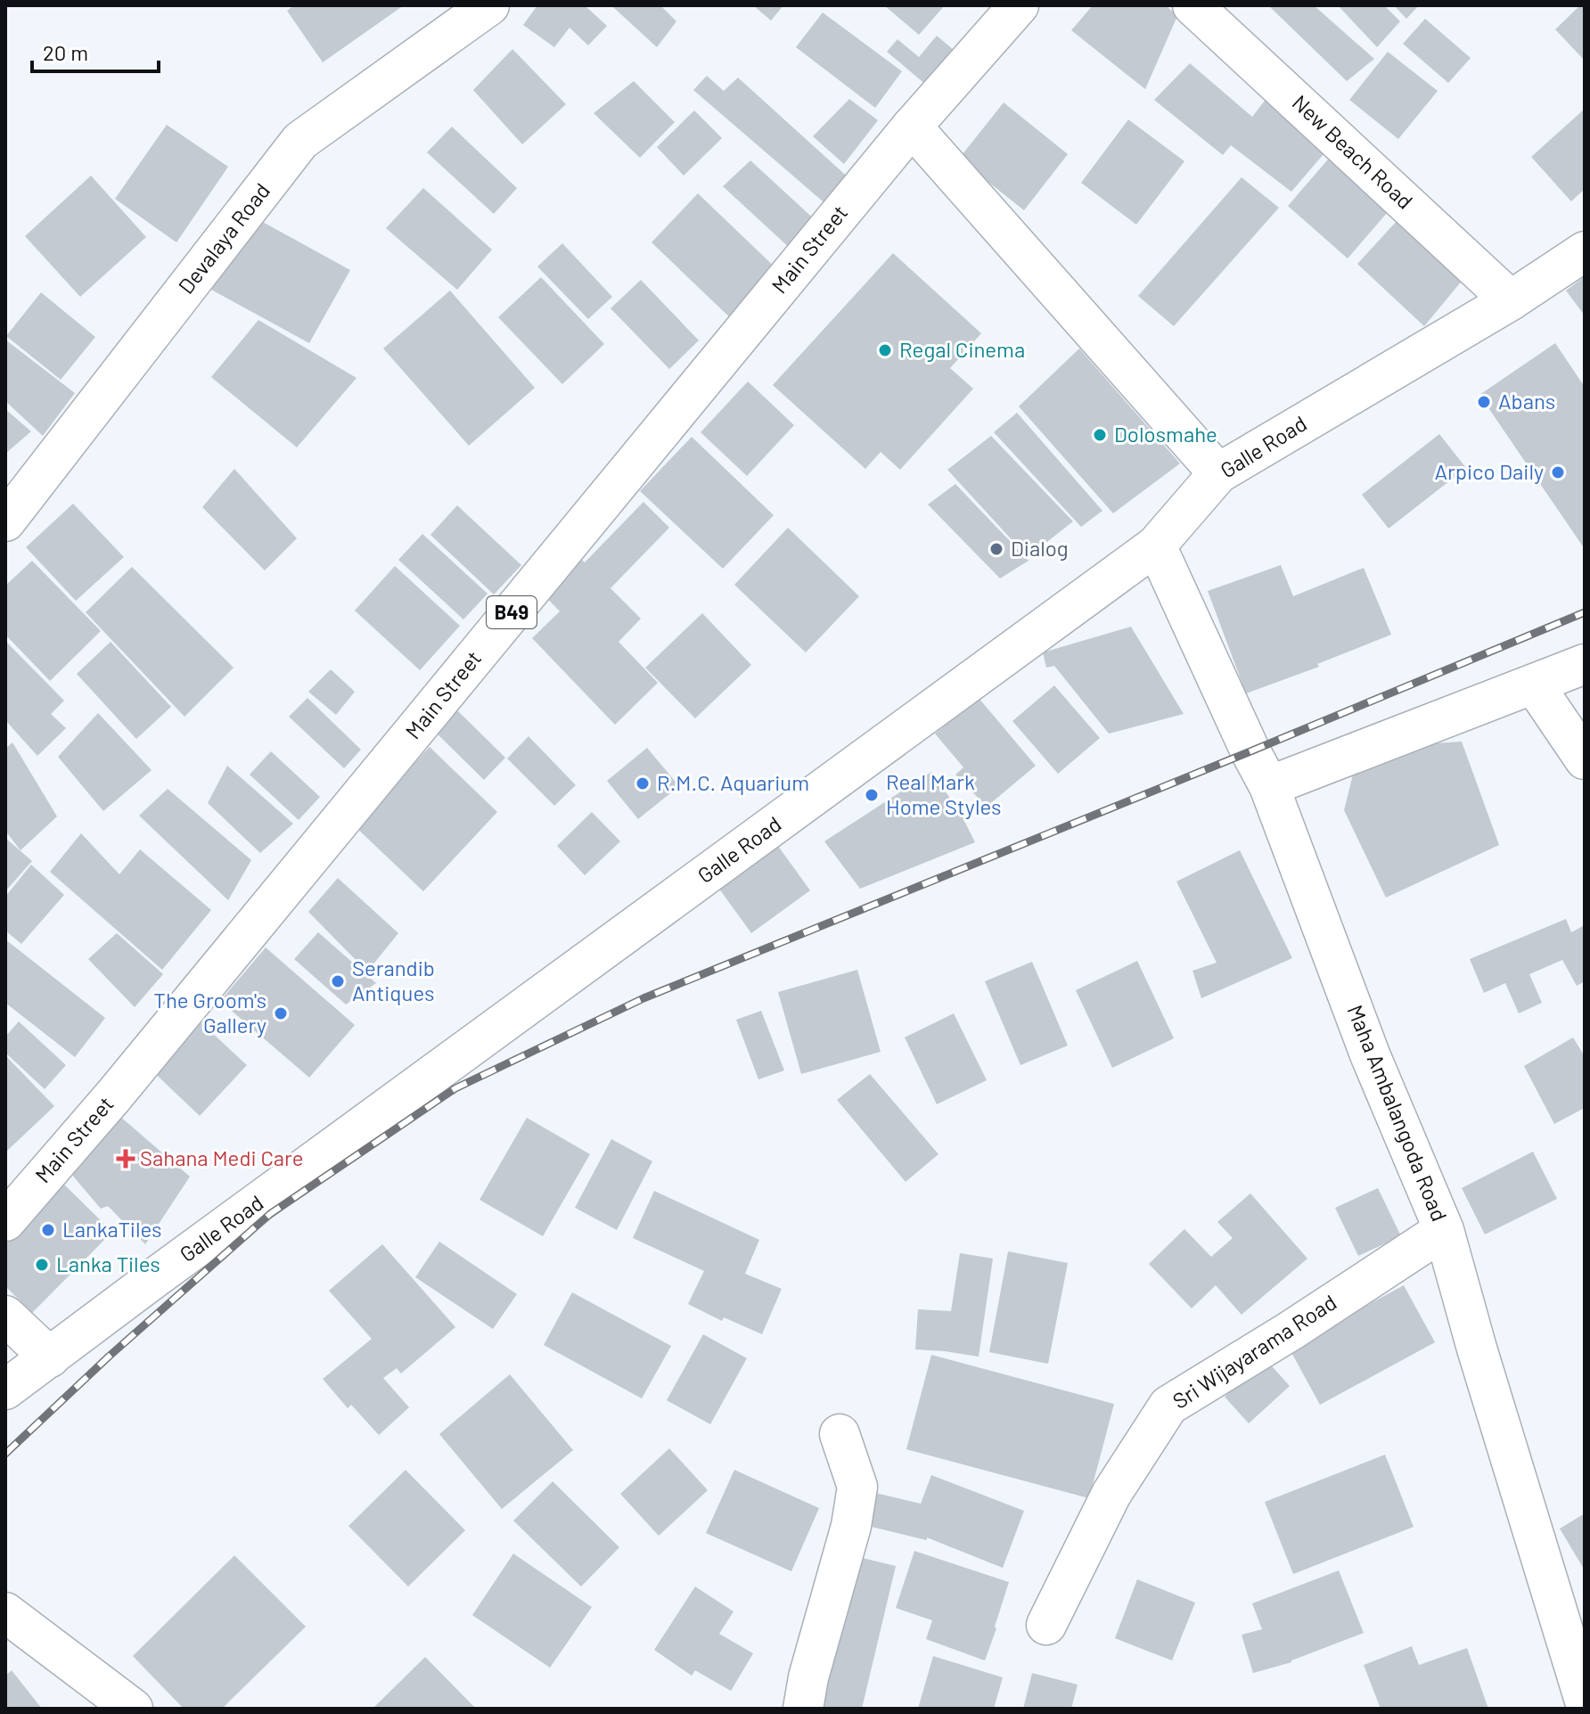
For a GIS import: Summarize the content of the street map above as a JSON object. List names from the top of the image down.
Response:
{
  "streets": {
    "main road": [
      "New Beach Road",
      "Devalaya Road",
      "Main Street",
      "Galle Road",
      "B49",
      "Maha Ambalangoda Road",
      "Sri Wijayarama Road"
    ]
  },
  "crossings": [
    ["New Beach Road", "Galle Road"],
    ["Galle Road", "Maha Ambalangoda Road"],
    ["Maha Ambalangoda Road", "Sri Wijayarama Road"]
  ],
  "places": {
    "other": [
      "Regal Cinema",
      "Abans",
      "Dolosmahe",
      "Arpico Daily",
      "Dialog",
      "R.M.C. Aquarium",
      "Real Mark Home Styles",
      "Serandib Antiques",
      "The Groom's Gallery",
      "LankaTiles",
      "Lanka Tiles"
    ],
    "health": ["Sahana Medi Care"]
  },
  "scale_bar": "20 m"
}
